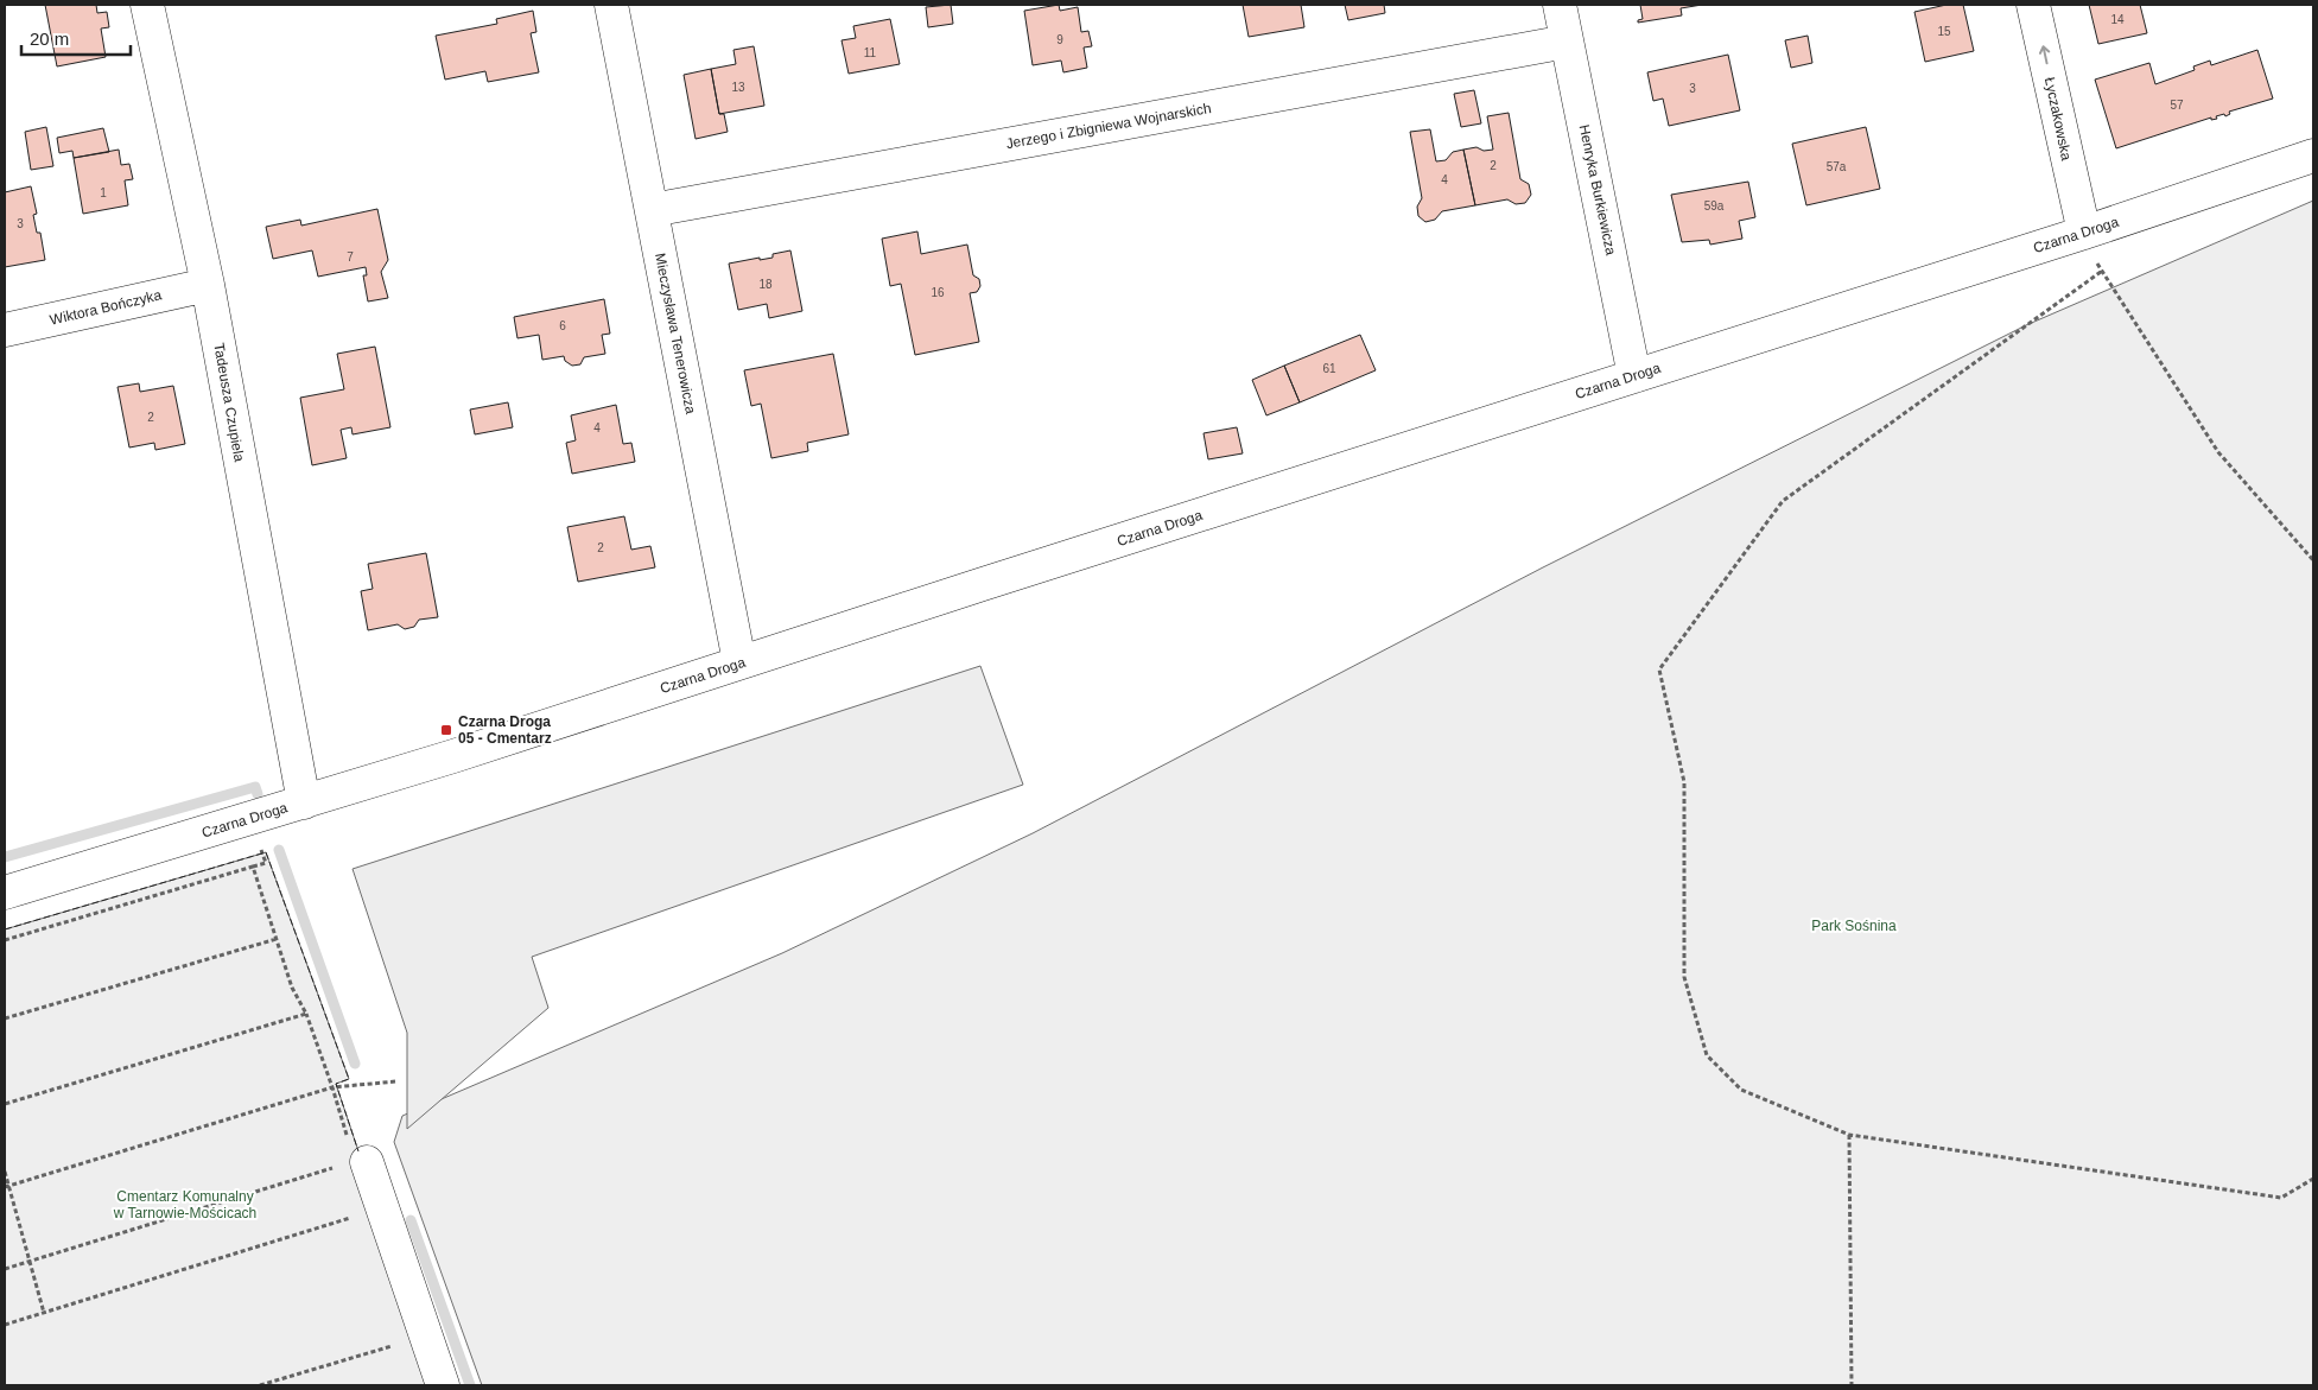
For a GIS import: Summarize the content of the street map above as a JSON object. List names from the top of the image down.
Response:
{
  "streets": {
    "street": [
      "Łyczakowska",
      "Jerzego i Zbigniewa Wojnarskich",
      "Henryka Burkiewicza",
      "Czarna Droga",
      "Wiktora Bończyka",
      "Mieczysława Tenerowicza",
      "Tadeusza Czupiela"
    ]
  },
  "crossings": [
    ["Łyczakowska", "Czarna Droga"],
    ["Jerzego i Zbigniewa Wojnarskich", "Henryka Burkiewicza"],
    ["Jerzego i Zbigniewa Wojnarskich", "Mieczysława Tenerowicza"],
    ["Henryka Burkiewicza", "Czarna Droga"],
    ["Czarna Droga", "Mieczysława Tenerowicza"],
    ["Czarna Droga", "Tadeusza Czupiela"],
    ["Wiktora Bończyka", "Tadeusza Czupiela"]
  ],
  "one_way": ["Łyczakowska"],
  "parks": ["Park Sośnina", "Cmentarz Komunalny w Tarnowie-Mościcach"],
  "places": {
    "transit": ["Czarna Droga 05 - Cmentarz"]
  },
  "house_numbers": [
    "14",
    "15",
    "9",
    "11",
    "13",
    "3",
    "57",
    "2",
    "57a",
    "4",
    "1",
    "59a",
    "3",
    "7",
    "18",
    "16",
    "6",
    "61",
    "2",
    "4",
    "2"
  ],
  "scale_bar": "20 m"
}
